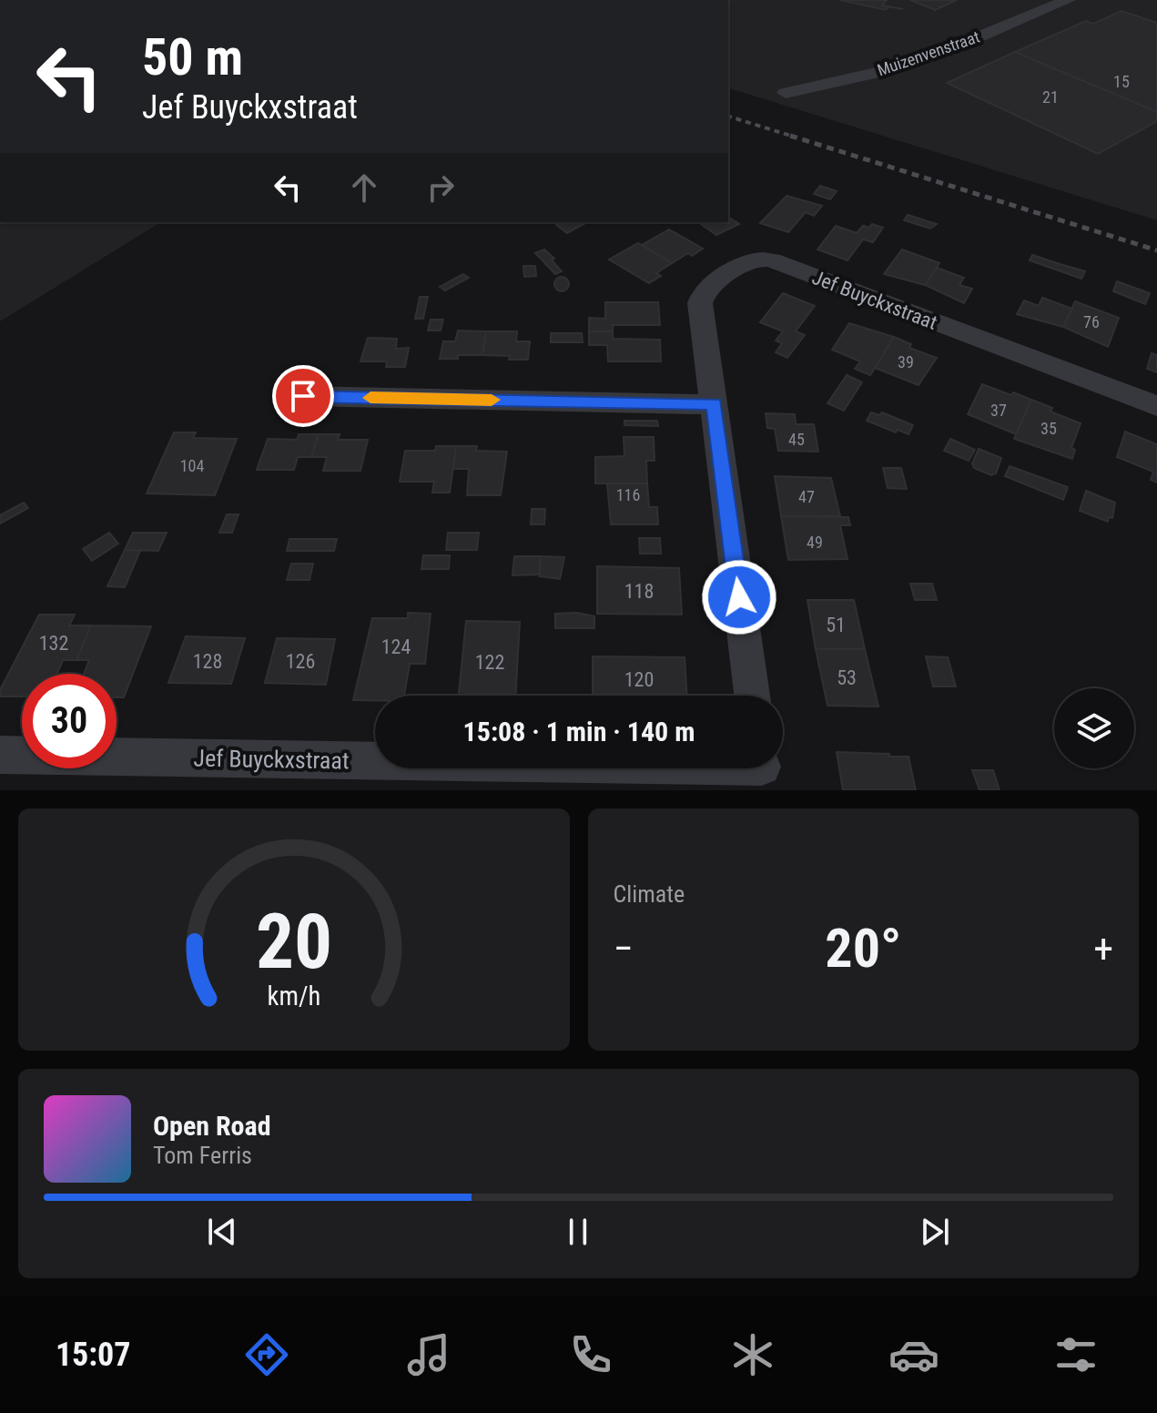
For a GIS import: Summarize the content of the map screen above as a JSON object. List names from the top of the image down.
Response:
{
  "streets": {
    "street": ["Muizenvenstraat", "Jef Buyckxstraat"]
  },
  "house_numbers": [
    "15",
    "21",
    "76",
    "39",
    "37",
    "35",
    "45",
    "104",
    "116",
    "47",
    "49",
    "118",
    "51",
    "132",
    "124",
    "128",
    "126",
    "122",
    "53",
    "120"
  ],
  "page": {
    "turn": ["50 m", "Jef Buyckxstraat"],
    "limit": "30",
    "trip": "15:08 · 1 min · 140 m",
    "tile": "Climate",
    "heat": ["−", "20°", "+"],
    "song": ["Open Road", "Tom Ferris"],
    "tabs": "15:07",
    "gauge": ["20", "km/h"]
  }
}
